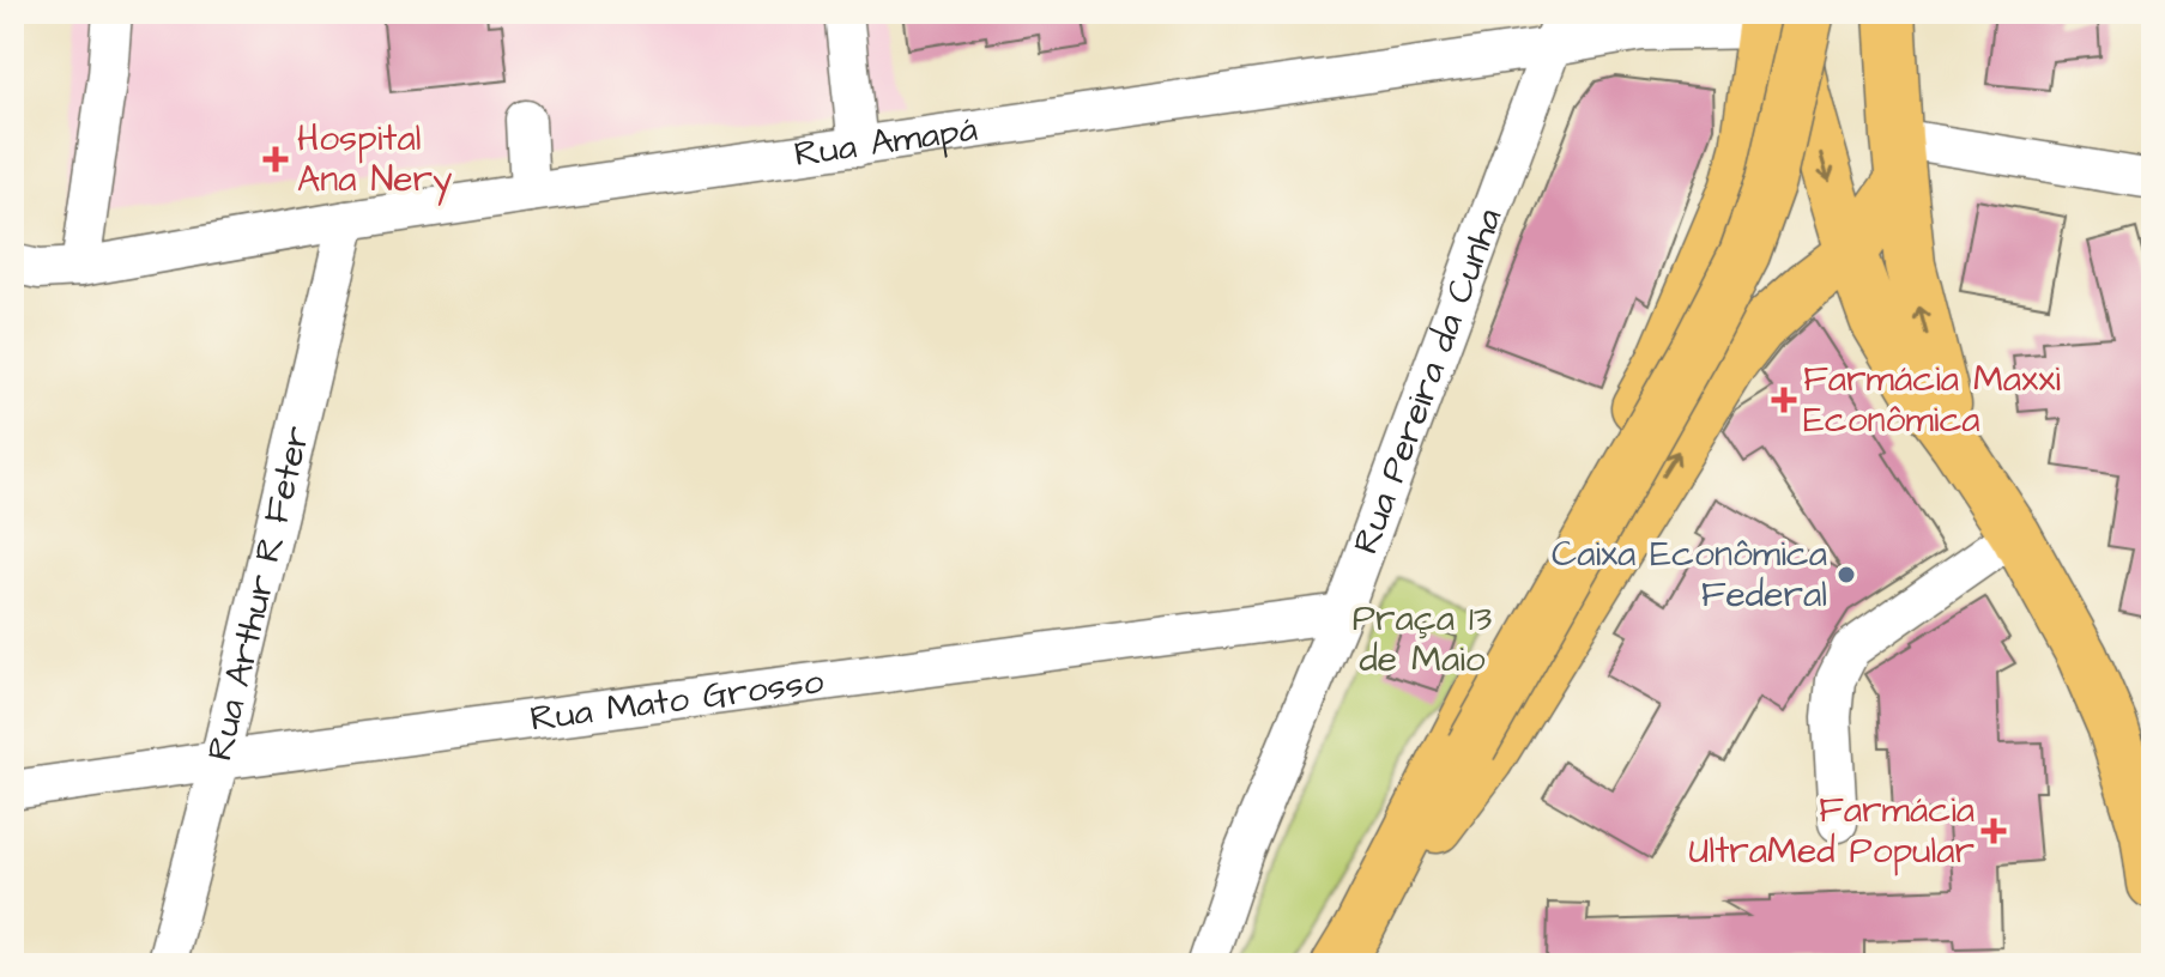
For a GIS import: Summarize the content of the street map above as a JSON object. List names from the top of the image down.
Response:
{
  "streets": {
    "street": [
      "Rua Amapá",
      "Rua Pereira da Cunha",
      "Rua Arthur R Feter",
      "Rua Mato Grosso"
    ]
  },
  "crossings": [
    ["Rua Amapá", "Rua Pereira da Cunha"],
    ["Rua Amapá", "Rua Arthur R Feter"],
    ["Rua Pereira da Cunha", "Rua Mato Grosso"],
    ["Rua Arthur R Feter", "Rua Mato Grosso"]
  ],
  "parks": ["Praça 13 de Maio"],
  "places": {
    "health": ["Hospital Ana Nery", "Farmácia Maxxi Econômica", "Farmácia UltraMed Popular"],
    "other": ["Caixa Econômica Federal"]
  }
}
